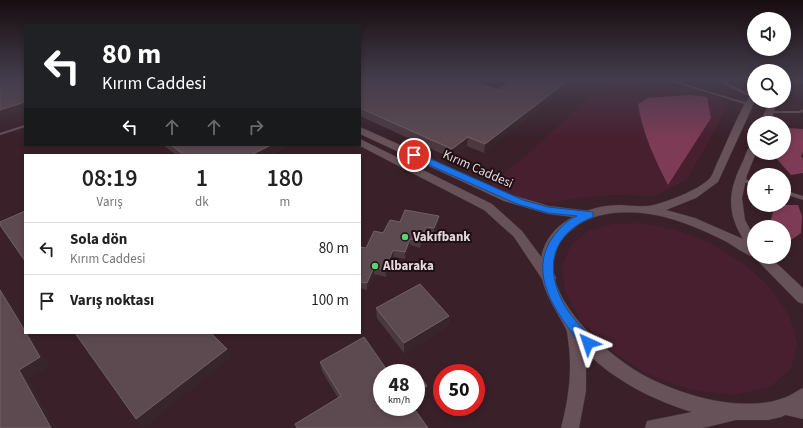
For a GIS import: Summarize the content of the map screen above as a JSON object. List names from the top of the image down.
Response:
{
  "streets": {
    "main road": ["Kırım Caddesi"]
  },
  "places": ["Vakıfbank", "Albaraka"],
  "page": {
    "map_buttons": ["+", "−"],
    "turn": ["80 m", "Kırım Caddesi"],
    "eta": [
      "08:19",
      "Varış",
      "1",
      "dk",
      "180",
      "m"
    ],
    "list": [
      {
        "name": "Sola dön",
        "note": "Kırım Caddesi",
        "value": "80 m"
      },
      {
        "name": "Varış noktası",
        "value": "100 m"
      }
    ],
    "speed": "48 km/h",
    "limit": "50"
  }
}
